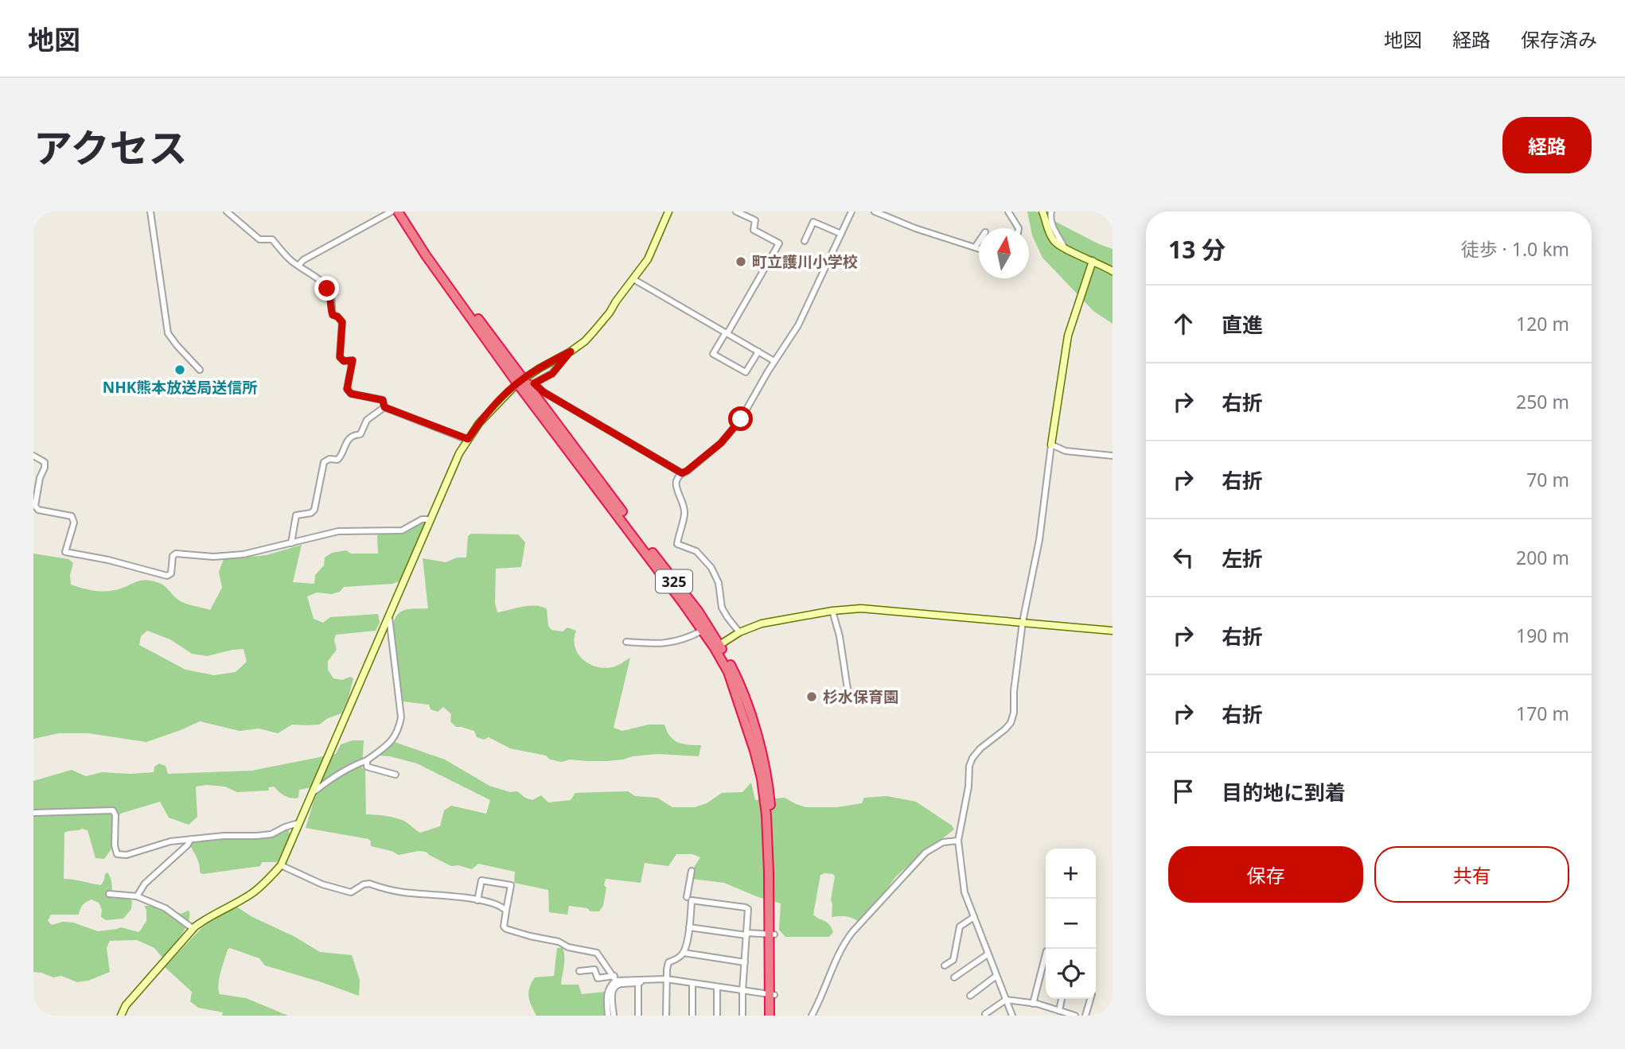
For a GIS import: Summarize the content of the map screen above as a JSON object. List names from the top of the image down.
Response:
{
  "streets": {
    "highway": ["325"]
  },
  "places": ["町立護川小学校", "NHK熊本放送局送信所", "杉水保育園"],
  "north": "top",
  "page": {
    "header": "地図",
    "nav": ["地図", "経路", "保存済み"],
    "title": "アクセス",
    "buttons": [
      "経路",
      ["保存", "共有"]
    ],
    "heading": ["13 分", "徒歩 · 1.0 km"],
    "list": [
      ["直進", "120 m"],
      ["右折", "250 m"],
      ["右折", "70 m"],
      ["左折", "200 m"],
      ["右折", "190 m"],
      ["右折", "170 m"],
      "目的地に到着"
    ],
    "map_buttons": ["+", "−"]
  }
}
